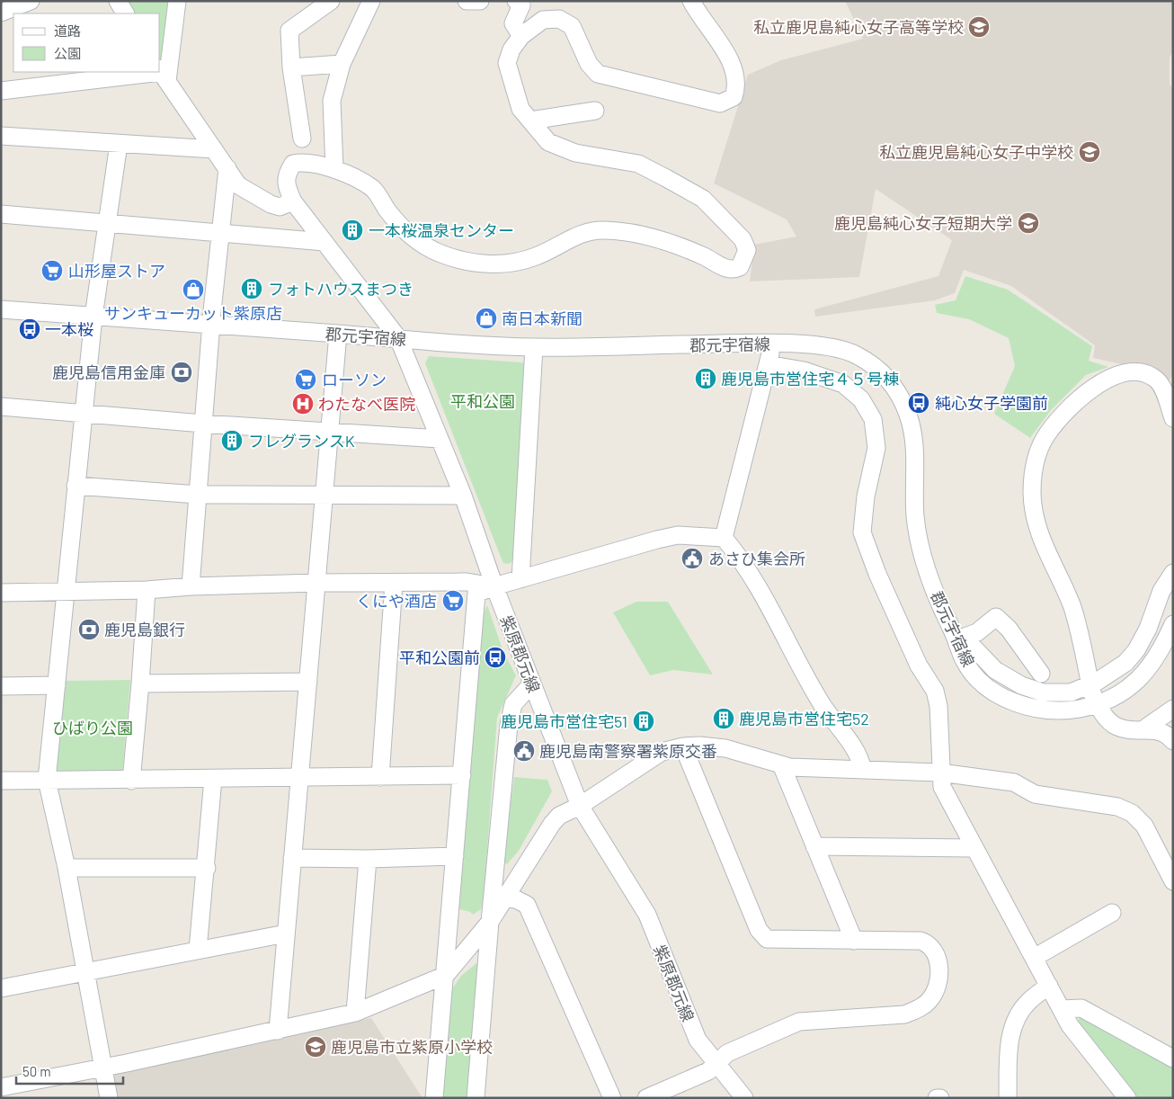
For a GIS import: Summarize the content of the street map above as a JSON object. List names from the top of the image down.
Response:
{
  "streets": {
    "street": ["郡元宇宿線", "紫原郡元線"]
  },
  "crossings": [
    ["郡元宇宿線", "紫原郡元線"]
  ],
  "parks": ["平和公園", "ひばり公園"],
  "places": {
    "school or university": [
      "私立鹿児島純心女子高等学校",
      "私立鹿児島純心女子中学校",
      "鹿児島純心女子短期大学",
      "鹿児島市立紫原小学校"
    ],
    "building": [
      "一本桜温泉センター",
      "フォトハウスまつき",
      "鹿児島市営住宅４５号棟",
      "フレグランスK",
      "鹿児島市営住宅52",
      "鹿児島市営住宅51"
    ],
    "supermarket": ["山形屋ストア", "ローソン", "くにや酒店"],
    "shop": ["サンキューカット紫原店", "南日本新聞"],
    "bus stop": ["一本桜", "純心女子学園前", "平和公園前"],
    "bank": ["鹿児島信用金庫", "鹿児島銀行"],
    "hospital": ["わたなべ医院"],
    "public building": ["あさひ集会所", "鹿児島南警察署紫原交番"]
  },
  "legend": ["道路", "公園"],
  "scale_bar": "50 m"
}
